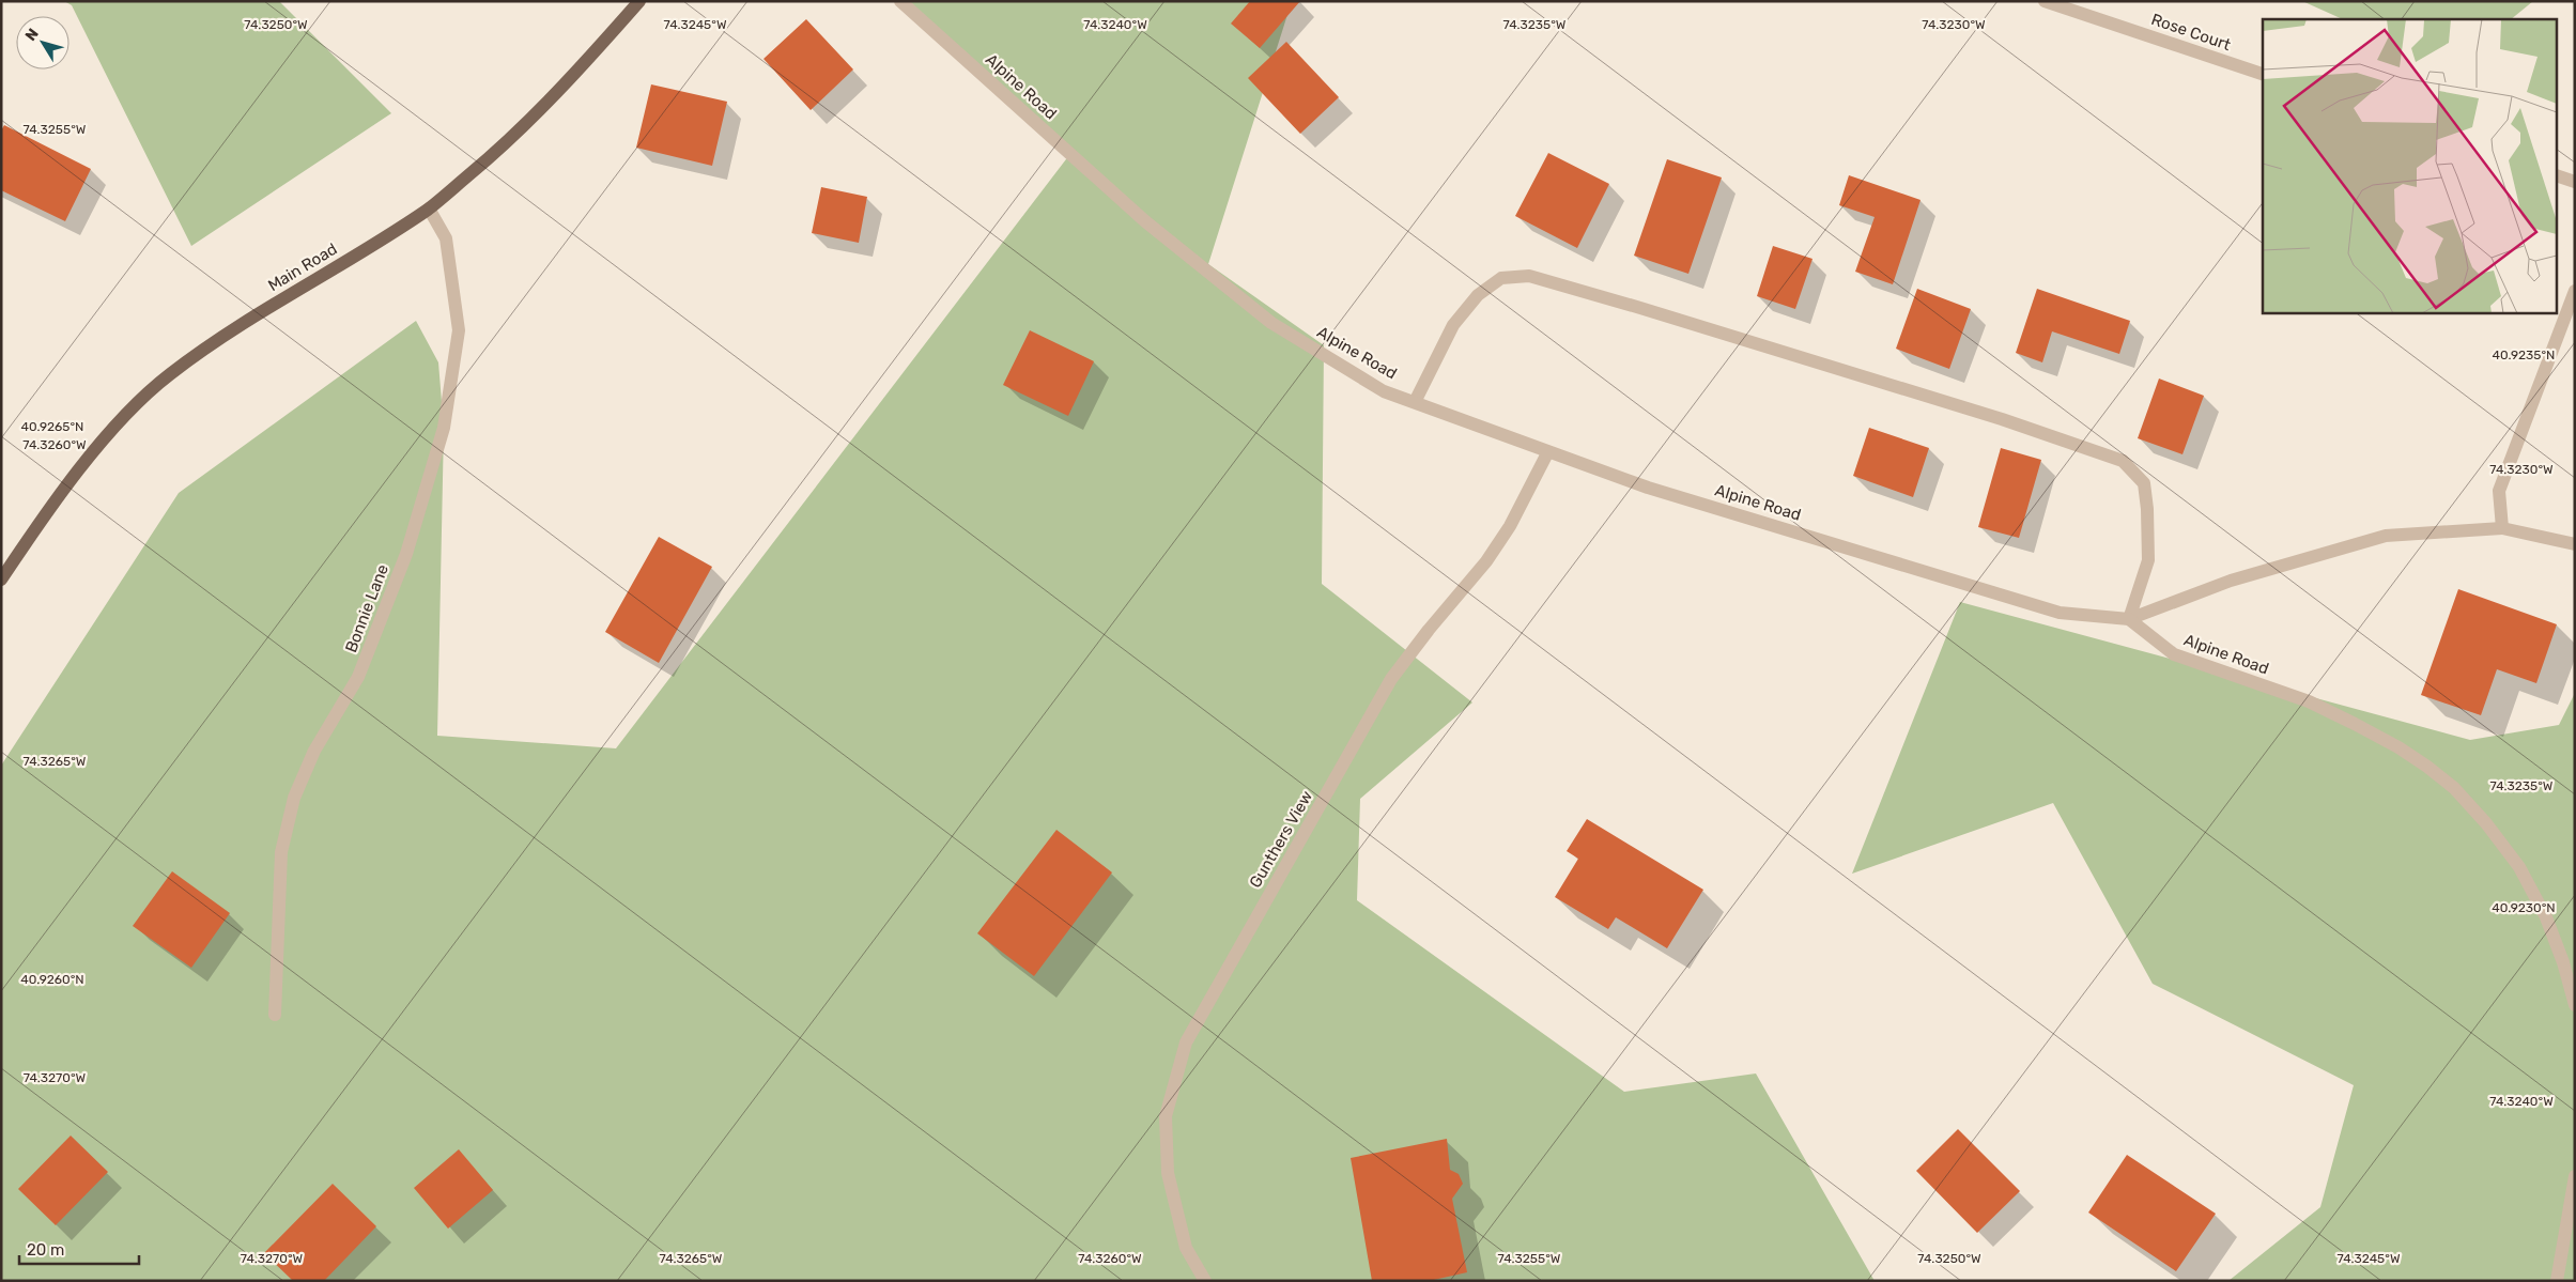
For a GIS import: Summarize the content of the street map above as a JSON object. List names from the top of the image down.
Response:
{
  "streets": {
    "main road": ["Main Road"],
    "street": [
      "Rose Court",
      "Alpine Road",
      "Bonnie Lane",
      "Gunthers View"
    ]
  },
  "crossings": [
    ["Alpine Road", "Gunthers View"],
    ["Main Road", "Bonnie Lane"]
  ],
  "scale_bar": "20 m",
  "north": "top left",
  "coordinates": [
    "74.3250°W",
    "74.3245°W",
    "74.3240°W",
    "74.3235°W",
    "74.3230°W",
    "74.3255°W",
    "40.9235°N",
    "40.9265°N",
    "74.3260°W",
    "74.3265°W",
    "40.9230°N",
    "40.9260°N",
    "74.3270°W"
  ]
}
